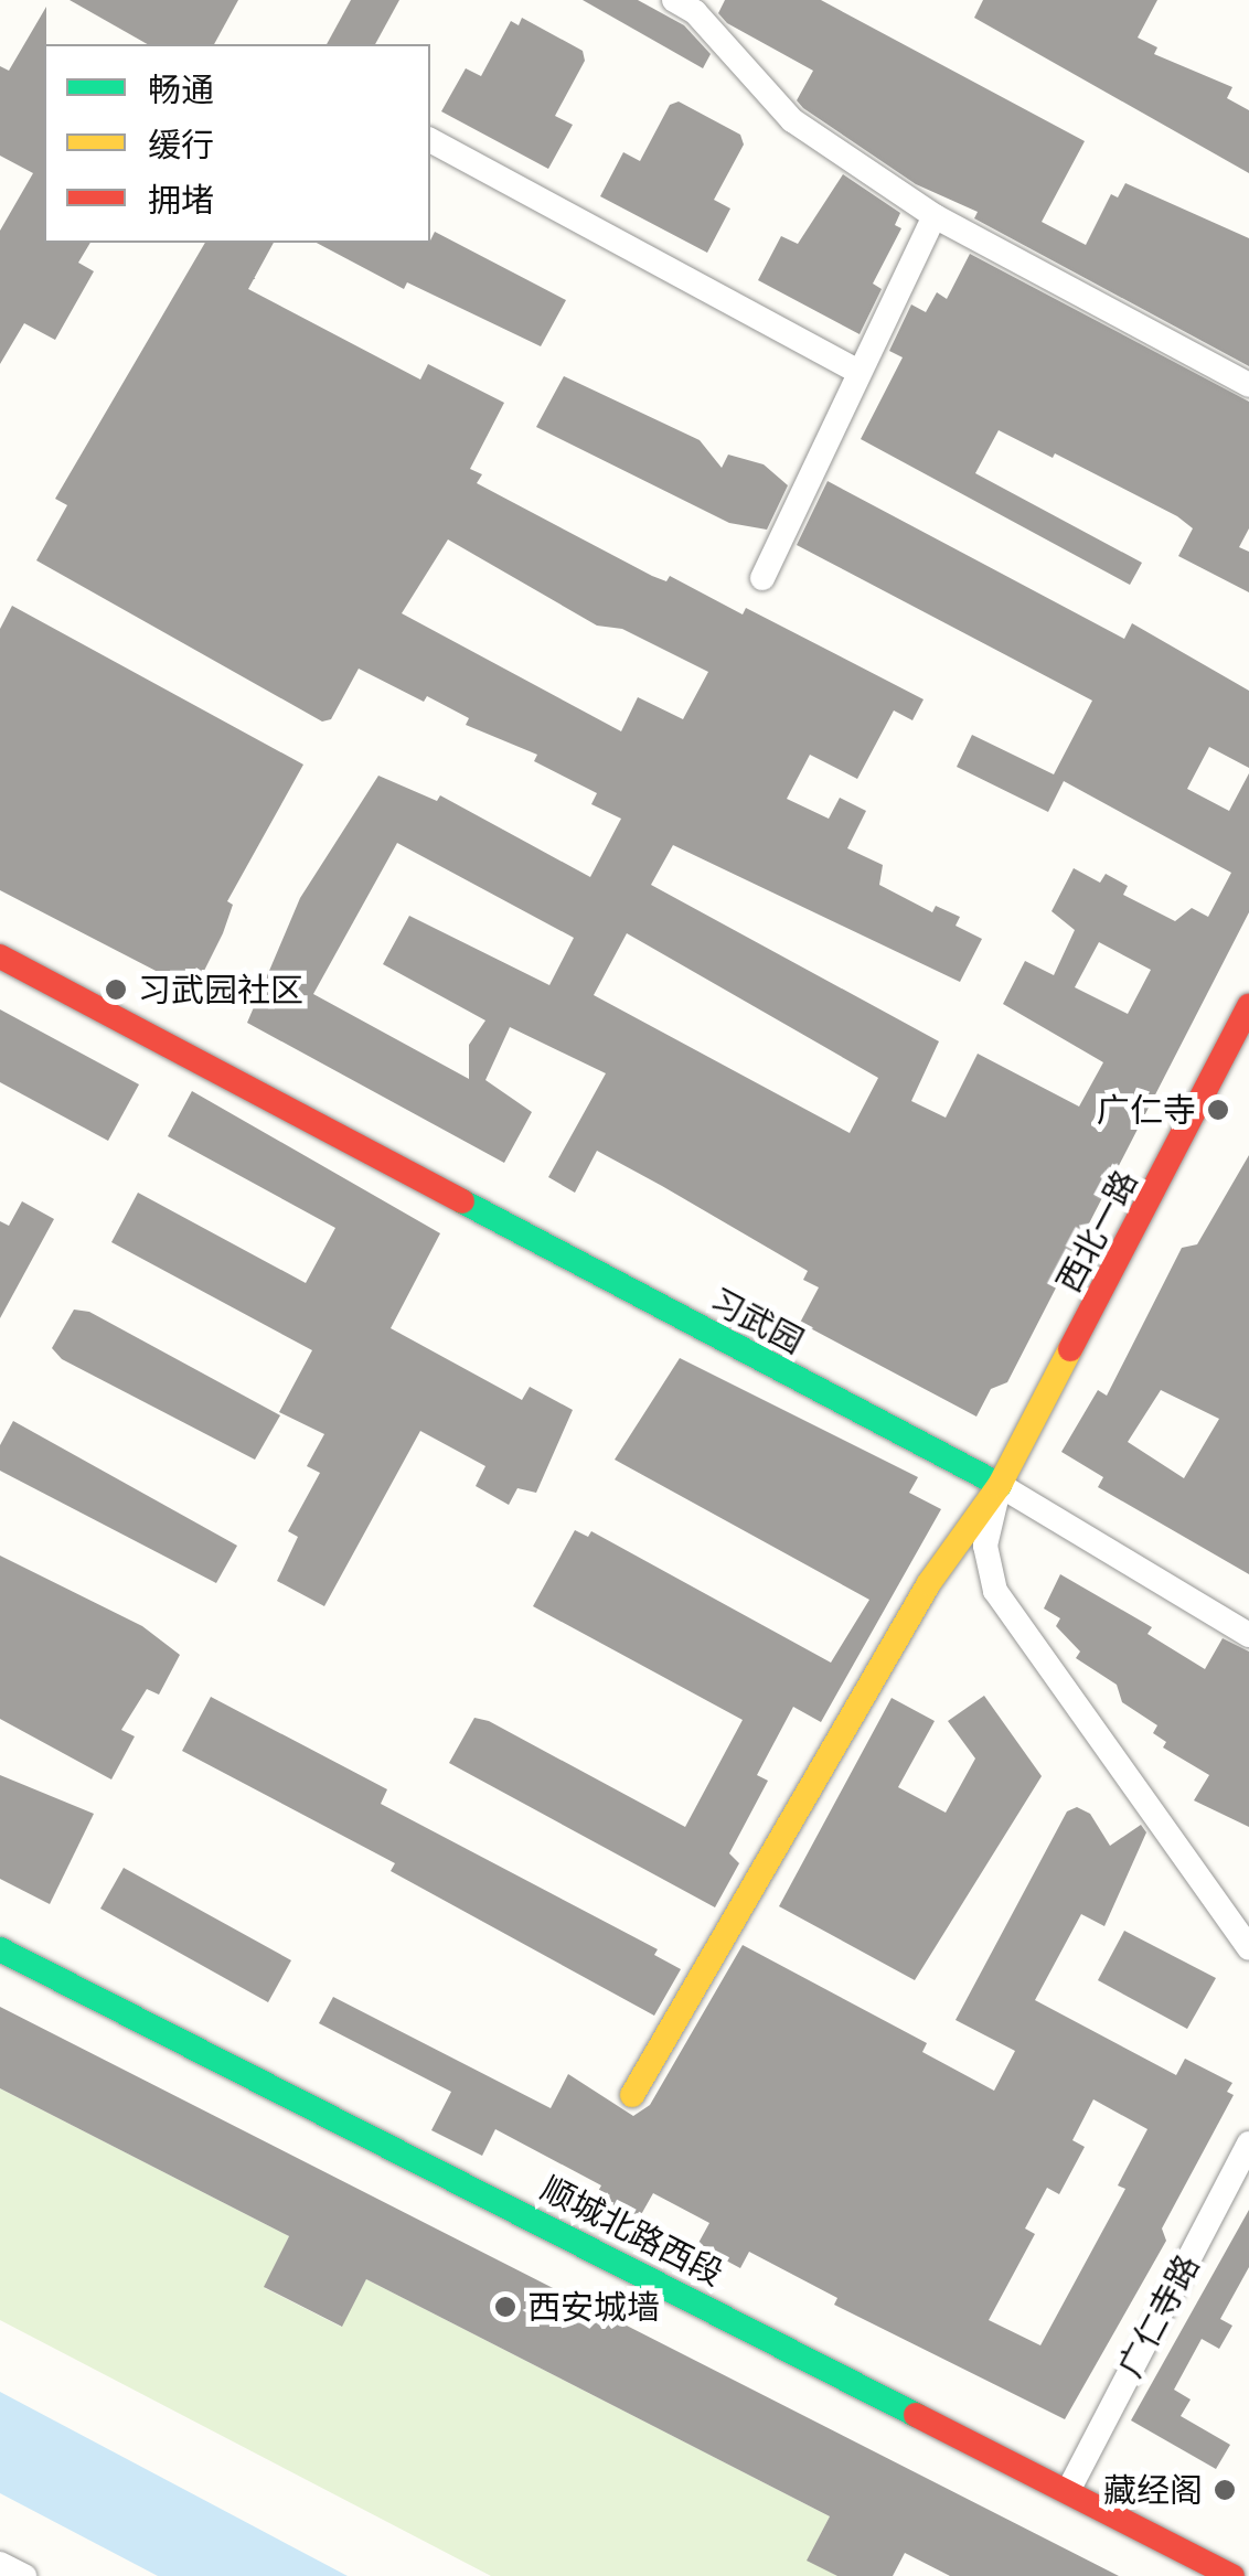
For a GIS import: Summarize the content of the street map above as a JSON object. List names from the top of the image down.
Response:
{
  "streets": {
    "street": [
      "西北一路",
      "习武园",
      "顺城北路西段",
      "广仁寺路"
    ]
  },
  "crossings": [
    ["西北一路", "习武园"],
    ["顺城北路西段", "广仁寺路"]
  ],
  "places": [
    "习武园社区",
    "广仁寺",
    "西安城墙",
    "藏经阁"
  ],
  "legend": ["畅通", "缓行", "拥堵"]
}
